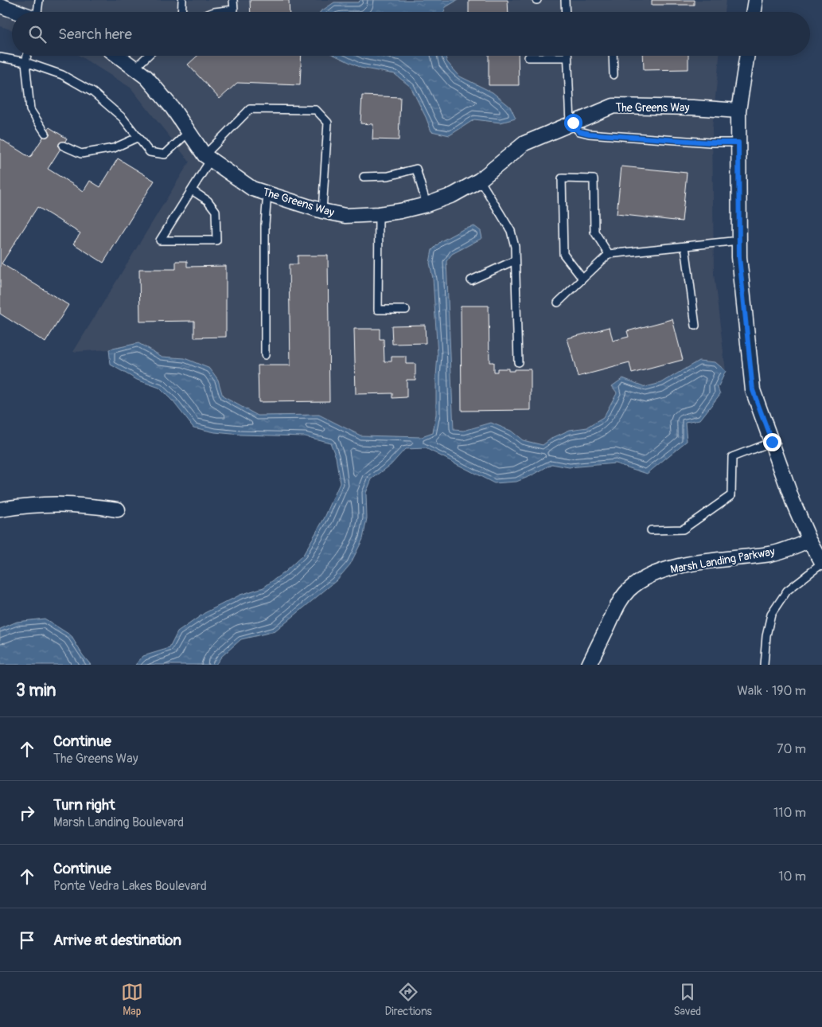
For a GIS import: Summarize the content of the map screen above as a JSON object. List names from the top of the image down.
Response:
{
  "streets": {
    "street": ["The Greens Way", "Marsh Landing Parkway"]
  },
  "page": {
    "search": "Search here",
    "heading": ["3 min", "Walk · 190 m"],
    "list": [
      ["Continue", "The Greens Way", "70 m"],
      ["Turn right", "Marsh Landing Boulevard", "110 m"],
      ["Continue", "Ponte Vedra Lakes Boulevard", "10 m"],
      "Arrive at destination"
    ],
    "nav": ["Map", "Directions", "Saved"]
  }
}
